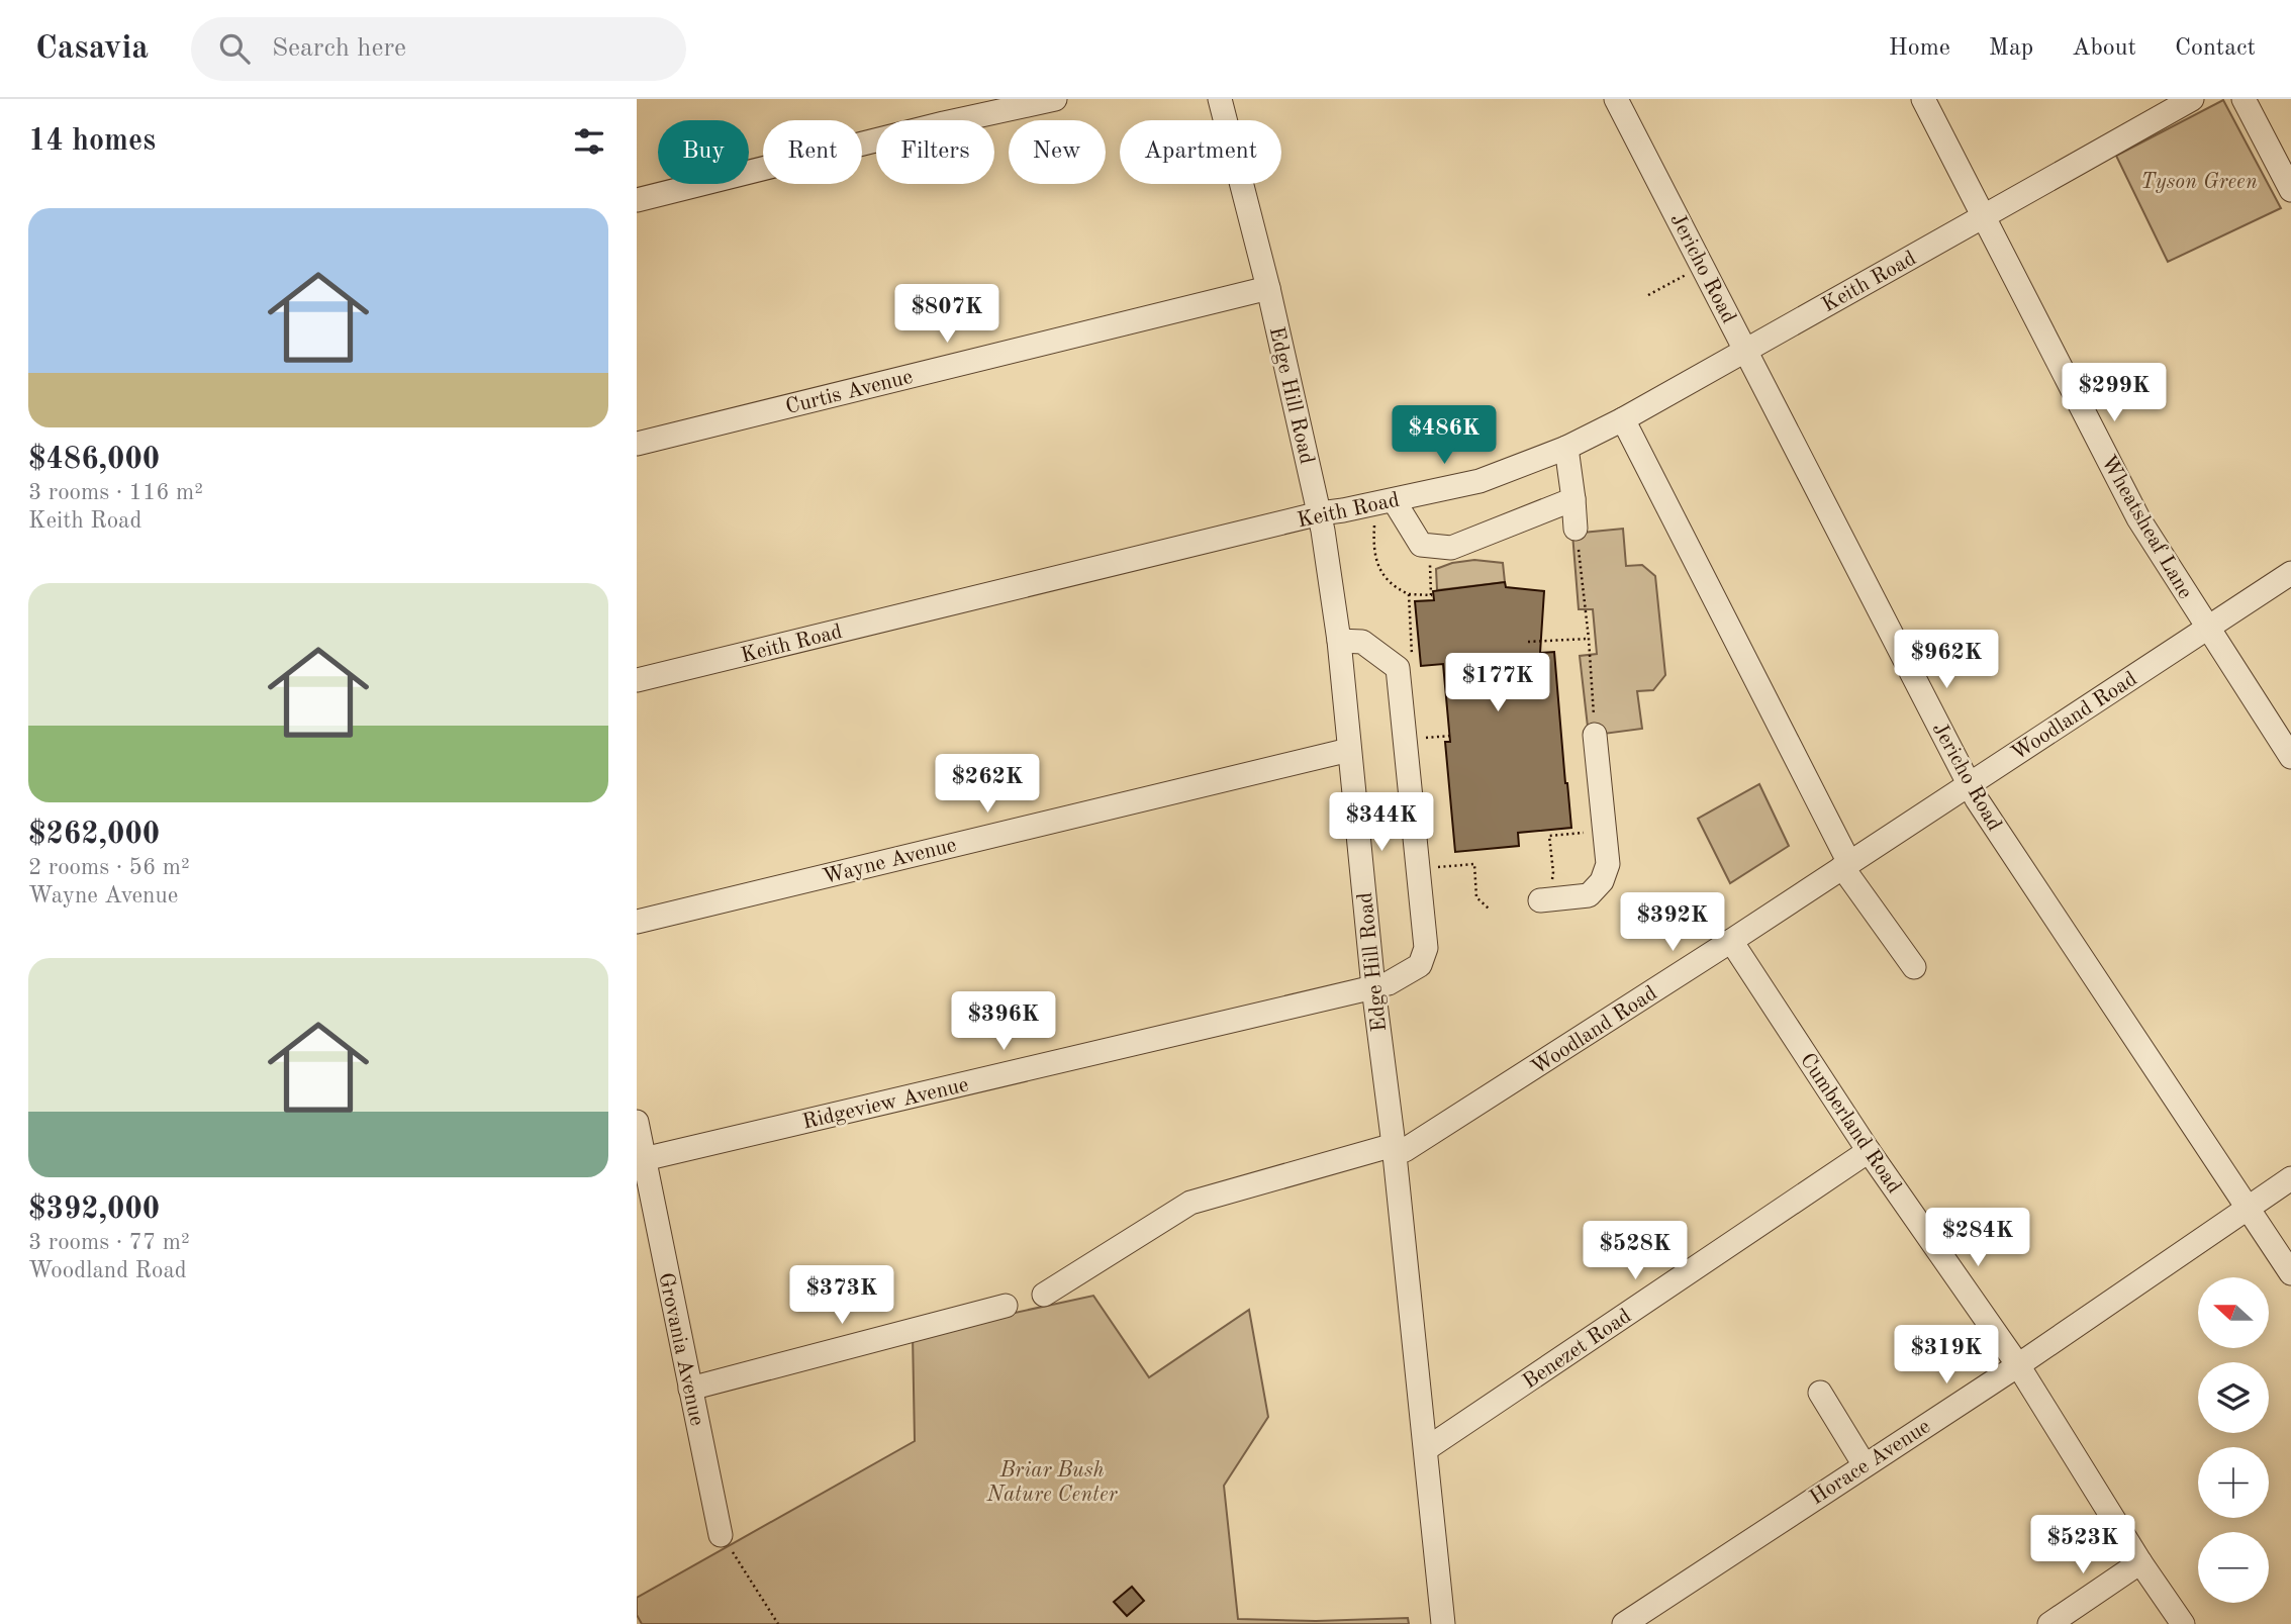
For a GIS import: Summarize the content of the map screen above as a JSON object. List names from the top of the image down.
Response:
{
  "streets": {
    "street": [
      "Jericho Road",
      "Keith Road",
      "Curtis Avenue",
      "Edge Hill Road",
      "Wheatsheaf Lane",
      "Woodland Road",
      "Wayne Avenue",
      "Ridgeview Avenue",
      "Cumberland Road",
      "Benezet Road",
      "Grovania Avenue",
      "Horace Avenue"
    ]
  },
  "crossings": [
    ["Jericho Road", "Keith Road"],
    ["Jericho Road", "Woodland Road"],
    ["Jericho Road", "Horace Avenue"],
    ["Keith Road", "Edge Hill Road"],
    ["Keith Road", "Wheatsheaf Lane"],
    ["Curtis Avenue", "Edge Hill Road"],
    ["Edge Hill Road", "Woodland Road"],
    ["Edge Hill Road", "Wayne Avenue"],
    ["Edge Hill Road", "Ridgeview Avenue"],
    ["Edge Hill Road", "Benezet Road"],
    ["Wheatsheaf Lane", "Woodland Road"],
    ["Woodland Road", "Cumberland Road"],
    ["Ridgeview Avenue", "Grovania Avenue"],
    ["Cumberland Road", "Benezet Road"],
    ["Cumberland Road", "Horace Avenue"]
  ],
  "parks": ["Tyson Green", "Briar Bush Nature Center"],
  "north": "left",
  "page": {
    "header": "Casavia",
    "search": "Search here",
    "nav": [
      "Home",
      "Map",
      "About",
      "Contact"
    ],
    "heading": "14 homes",
    "chip": [
      "Buy",
      "Rent",
      "Filters",
      "New",
      "Apartment"
    ],
    "list": [
      {
        "name": "$486,000",
        "note": "3 rooms · 116 m² · Keith Road"
      },
      {
        "name": "$262,000",
        "note": "2 rooms · 56 m² · Wayne Avenue"
      },
      {
        "name": "$392,000",
        "note": "3 rooms · 77 m² · Woodland Road"
      }
    ],
    "price": [
      "$807K",
      "$299K",
      "$486K",
      "$962K",
      "$177K",
      "$262K",
      "$344K",
      "$392K",
      "$396K",
      "$284K",
      "$528K",
      "$373K",
      "$319K",
      "$523K"
    ],
    "map_buttons": ["+", "−"]
  }
}
